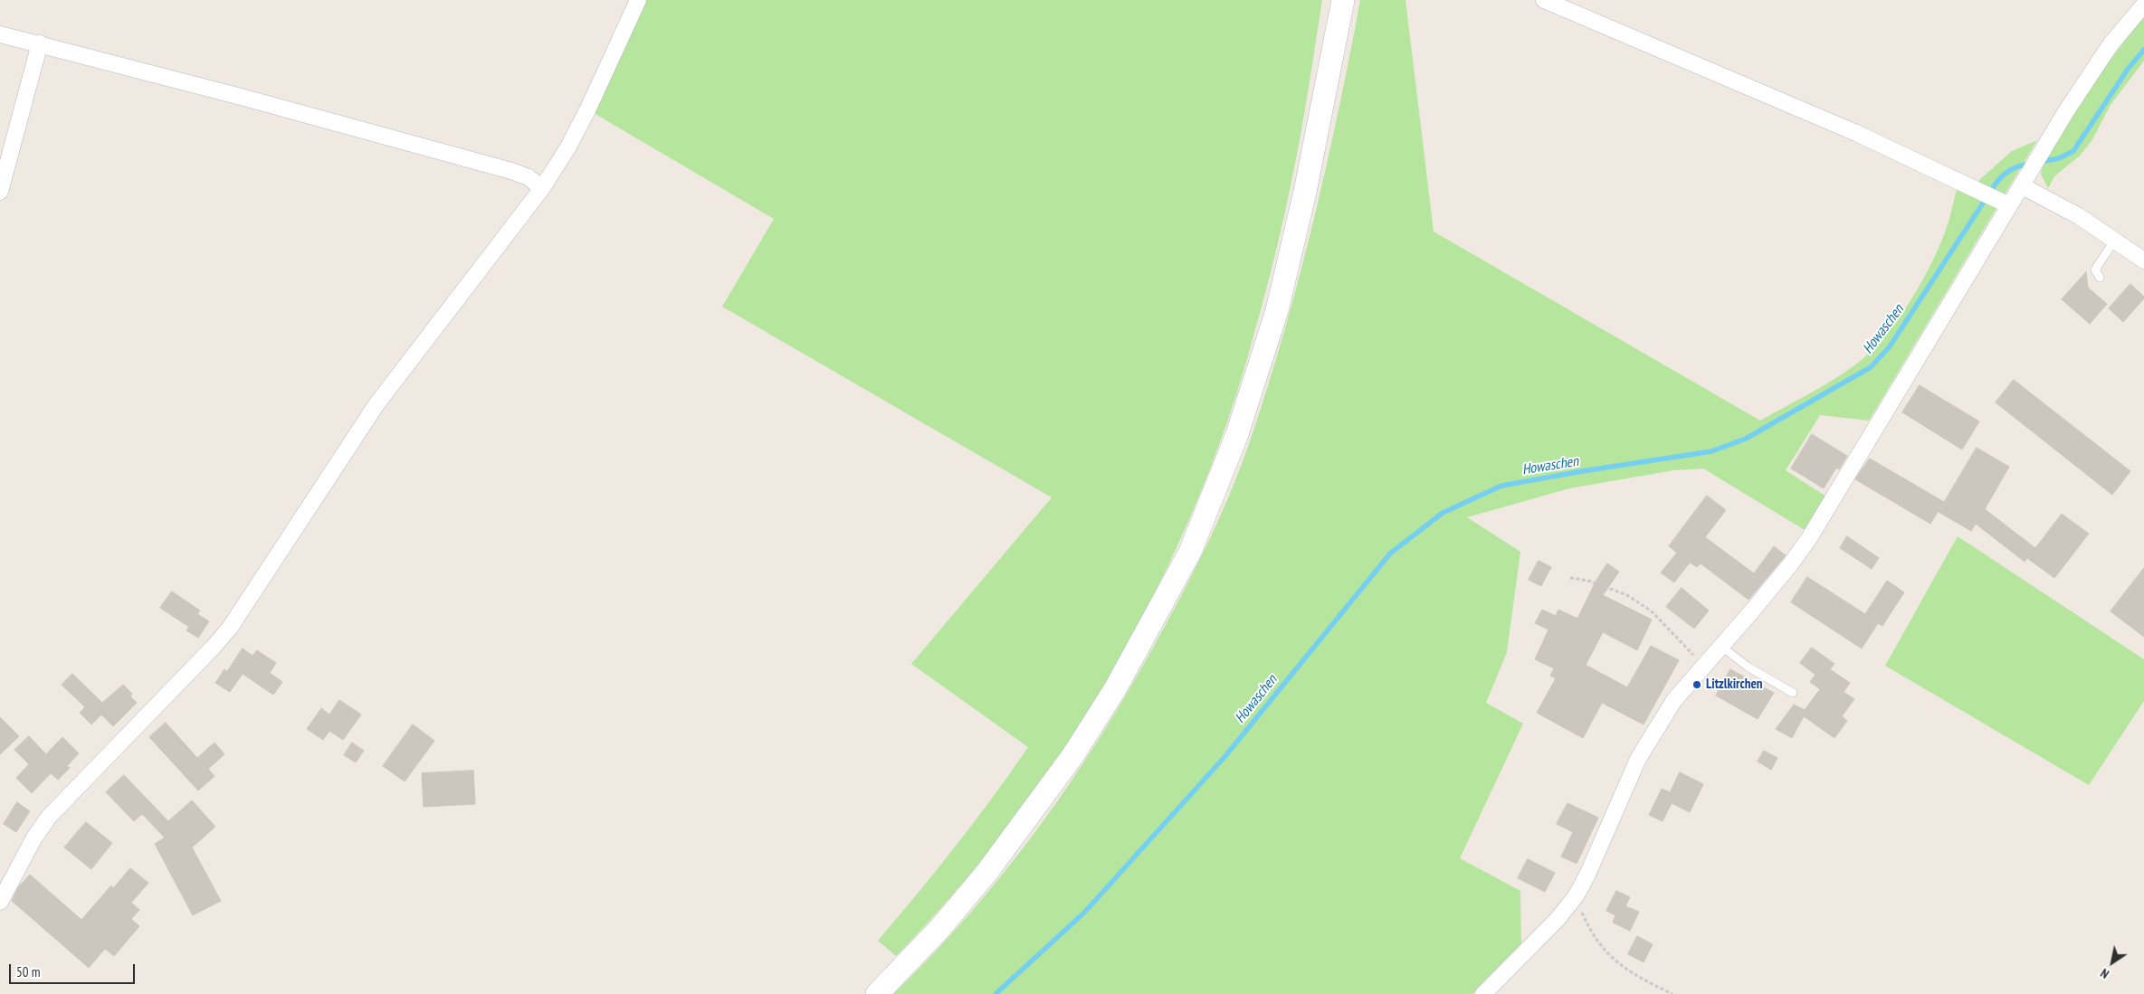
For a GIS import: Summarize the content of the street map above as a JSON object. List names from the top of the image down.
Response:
{
  "water": ["Howaschen"],
  "places": ["Litzlkirchen"],
  "scale_bar": "50 m",
  "north": "bottom left"
}
